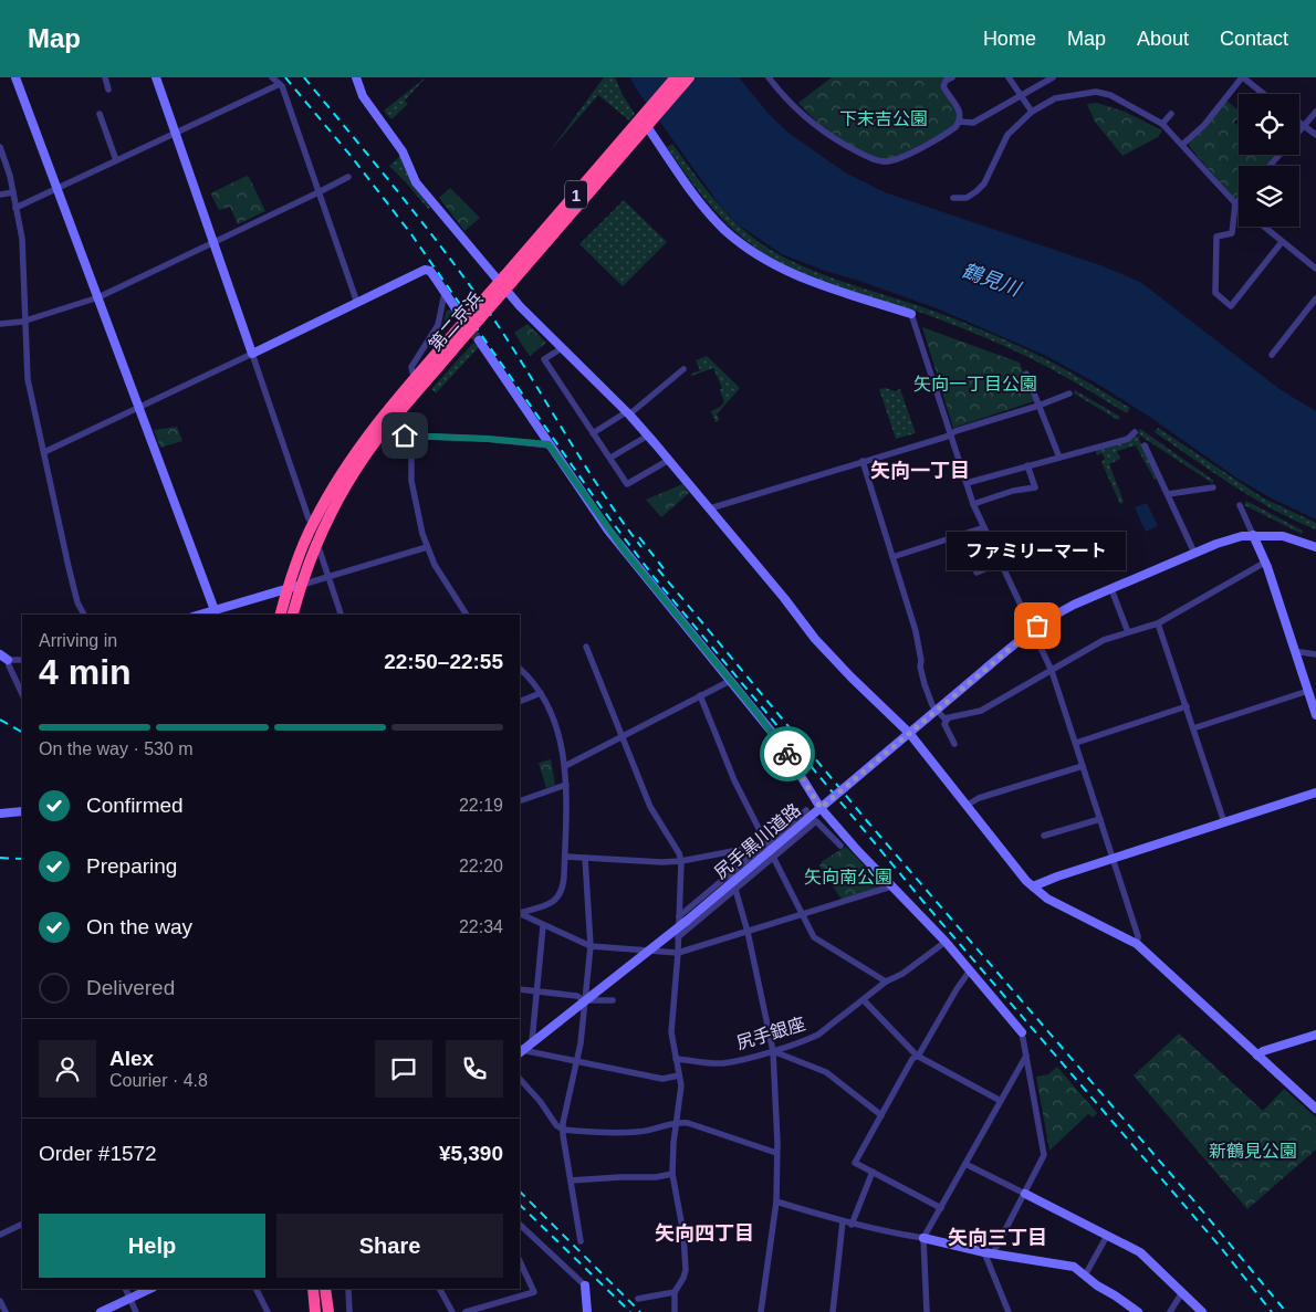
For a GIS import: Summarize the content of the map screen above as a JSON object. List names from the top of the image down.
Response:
{
  "streets": {
    "highway": ["1", "第二京浜"],
    "street": ["尻手黒川道路", "尻手銀座"]
  },
  "districts": ["矢向一丁目", "矢向四丁目", "矢向三丁目"],
  "water": ["鶴見川"],
  "parks": [
    "下末吉公園",
    "矢向一丁目公園",
    "矢向南公園",
    "新鶴見公園"
  ],
  "places": ["ファミリーマート"],
  "page": {
    "header": "Map",
    "nav": [
      "Home",
      "Map",
      "About",
      "Contact"
    ],
    "bubble": "ファミリーマート",
    "heading": ["4 min", "Arriving in", "22:50–22:55"],
    "panel": [
      "Alex",
      "Courier · 4.8",
      "Order #1572",
      "¥5,390"
    ],
    "bar": "On the way · 530 m",
    "list": [
      ["Confirmed", "22:19"],
      ["Preparing", "22:20"],
      ["On the way", "22:34"],
      "Delivered"
    ],
    "buttons": ["Help", "Share"]
  }
}
